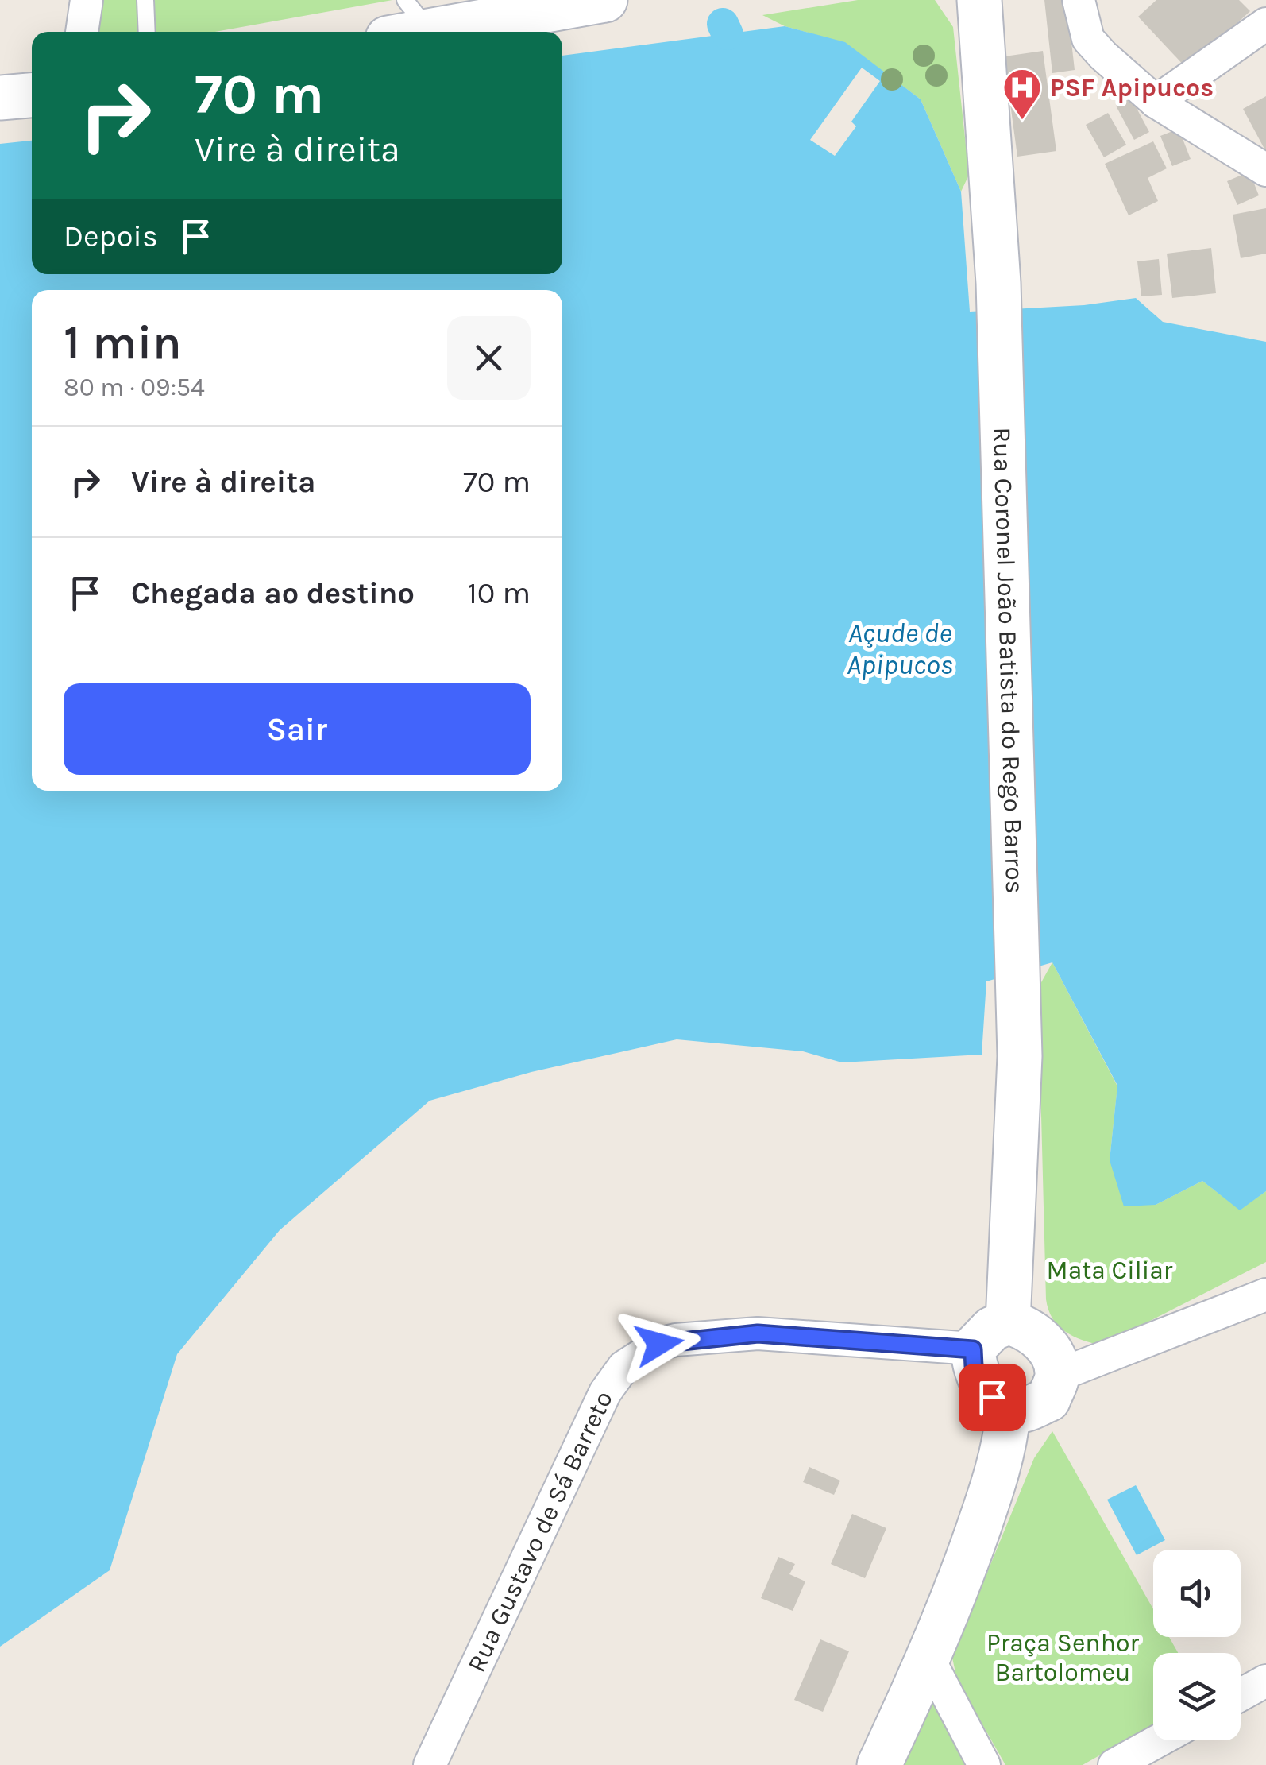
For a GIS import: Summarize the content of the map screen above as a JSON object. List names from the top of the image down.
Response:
{
  "streets": {
    "street": ["Rua Coronel João Batista do Rego Barros", "Rua Gustavo de Sá Barreto"]
  },
  "crossings": [
    ["Rua Coronel João Batista do Rego Barros", "Rua Gustavo de Sá Barreto"]
  ],
  "water": ["Açude de Apipucos"],
  "parks": ["Mata Ciliar", "Praça Senhor Bartolomeu"],
  "places": {
    "hospital": ["PSF Apipucos"]
  },
  "page": {
    "turn": ["70 m", "Vire à direita"],
    "then": "Depois",
    "heading": ["1 min", "80 m · 09:54"],
    "list": [
      {
        "name": "Vire à direita",
        "value": "70 m"
      },
      {
        "name": "Chegada ao destino",
        "value": "10 m"
      }
    ],
    "buttons": "Sair"
  }
}
